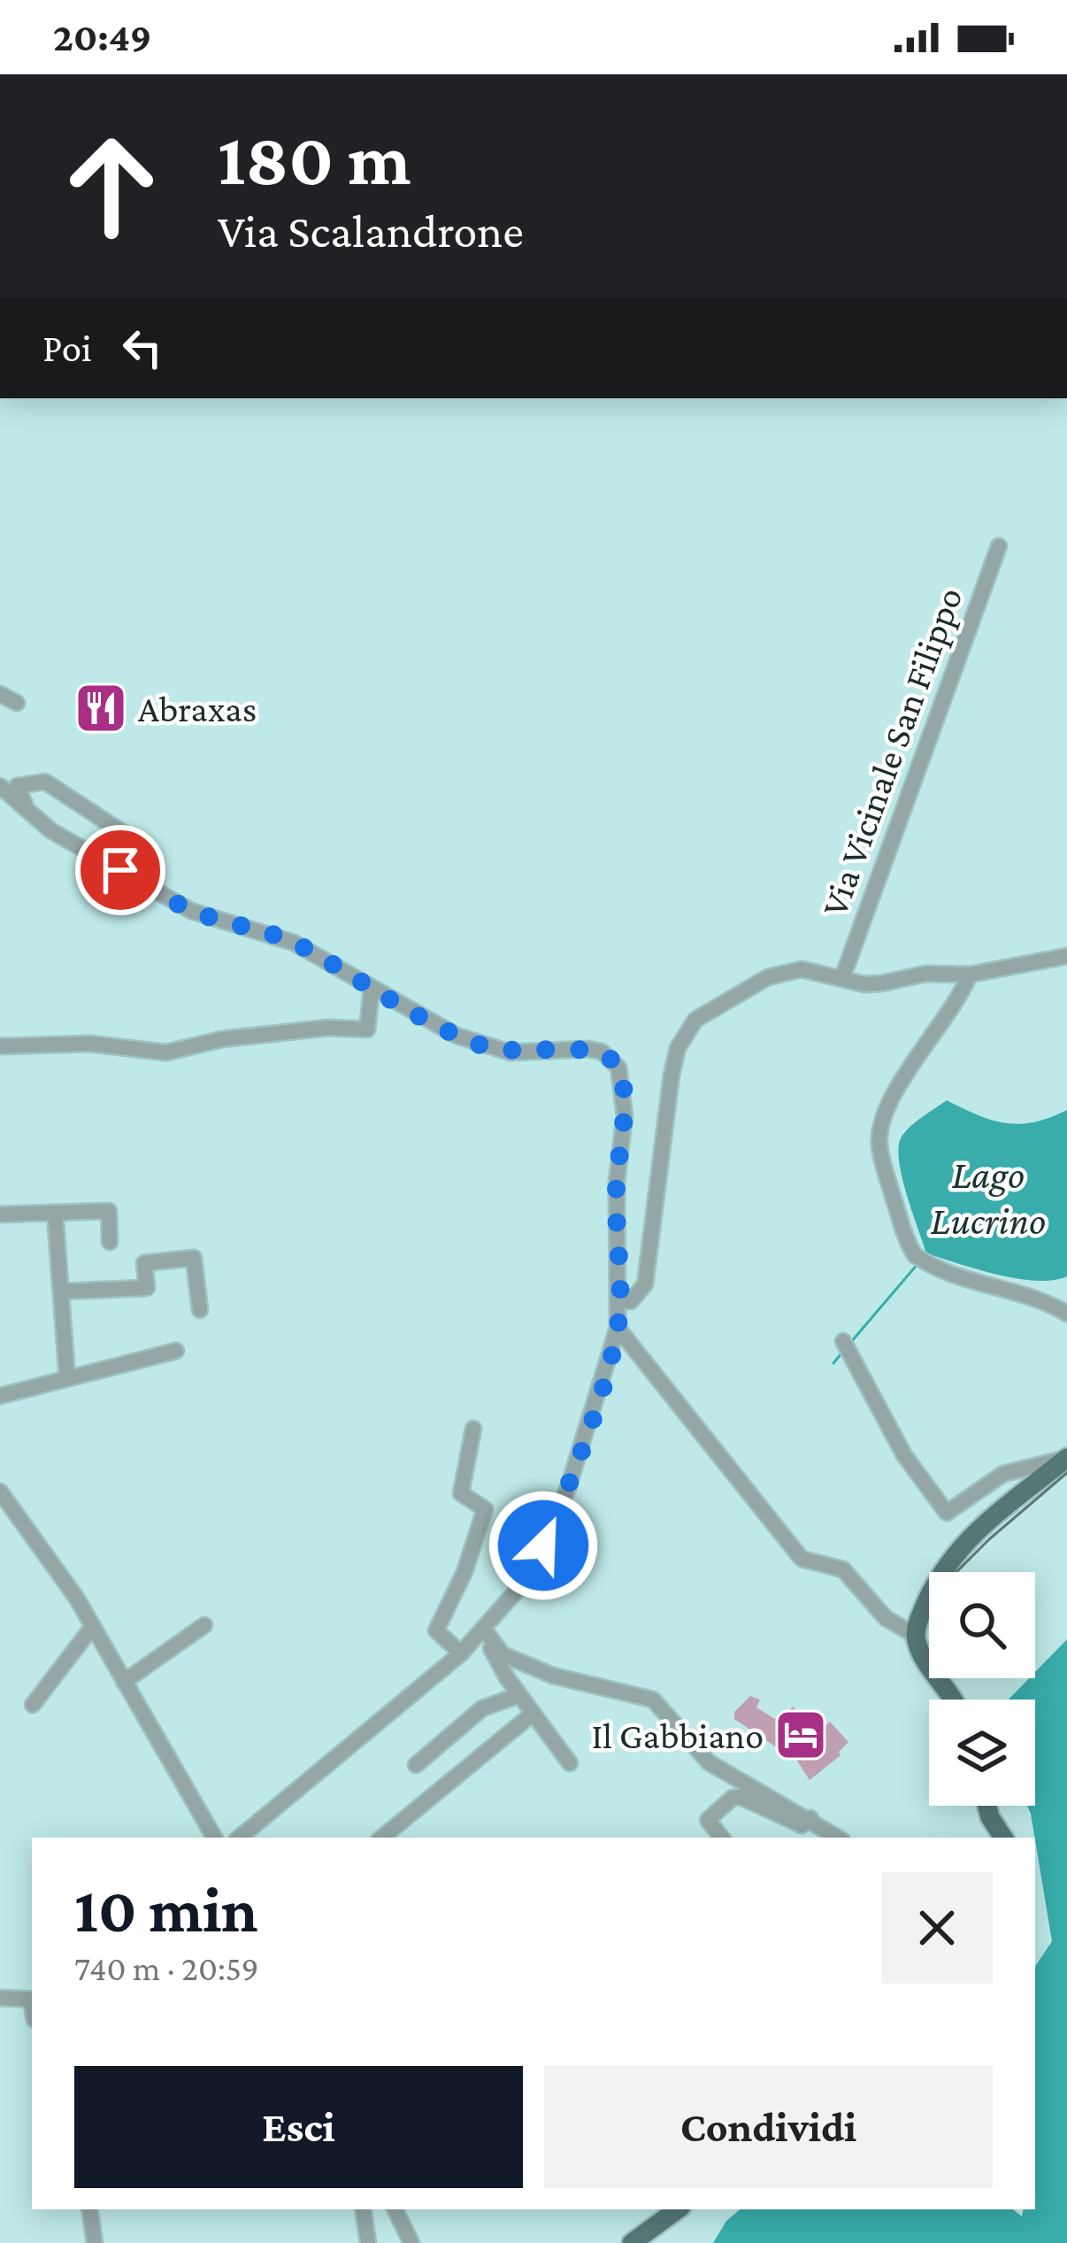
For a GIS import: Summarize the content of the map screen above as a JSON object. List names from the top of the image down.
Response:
{
  "streets": {
    "street": ["Via Vicinale San Filippo"]
  },
  "water": ["Lago Lucrino"],
  "places": {
    "restaurant": ["Abraxas"],
    "hotel": ["Il Gabbiano"]
  },
  "page": {
    "status": "20:49",
    "turn": ["180 m", "Via Scalandrone"],
    "then": "Poi",
    "heading": ["10 min", "740 m · 20:59"],
    "buttons": ["Esci", "Condividi"]
  }
}
